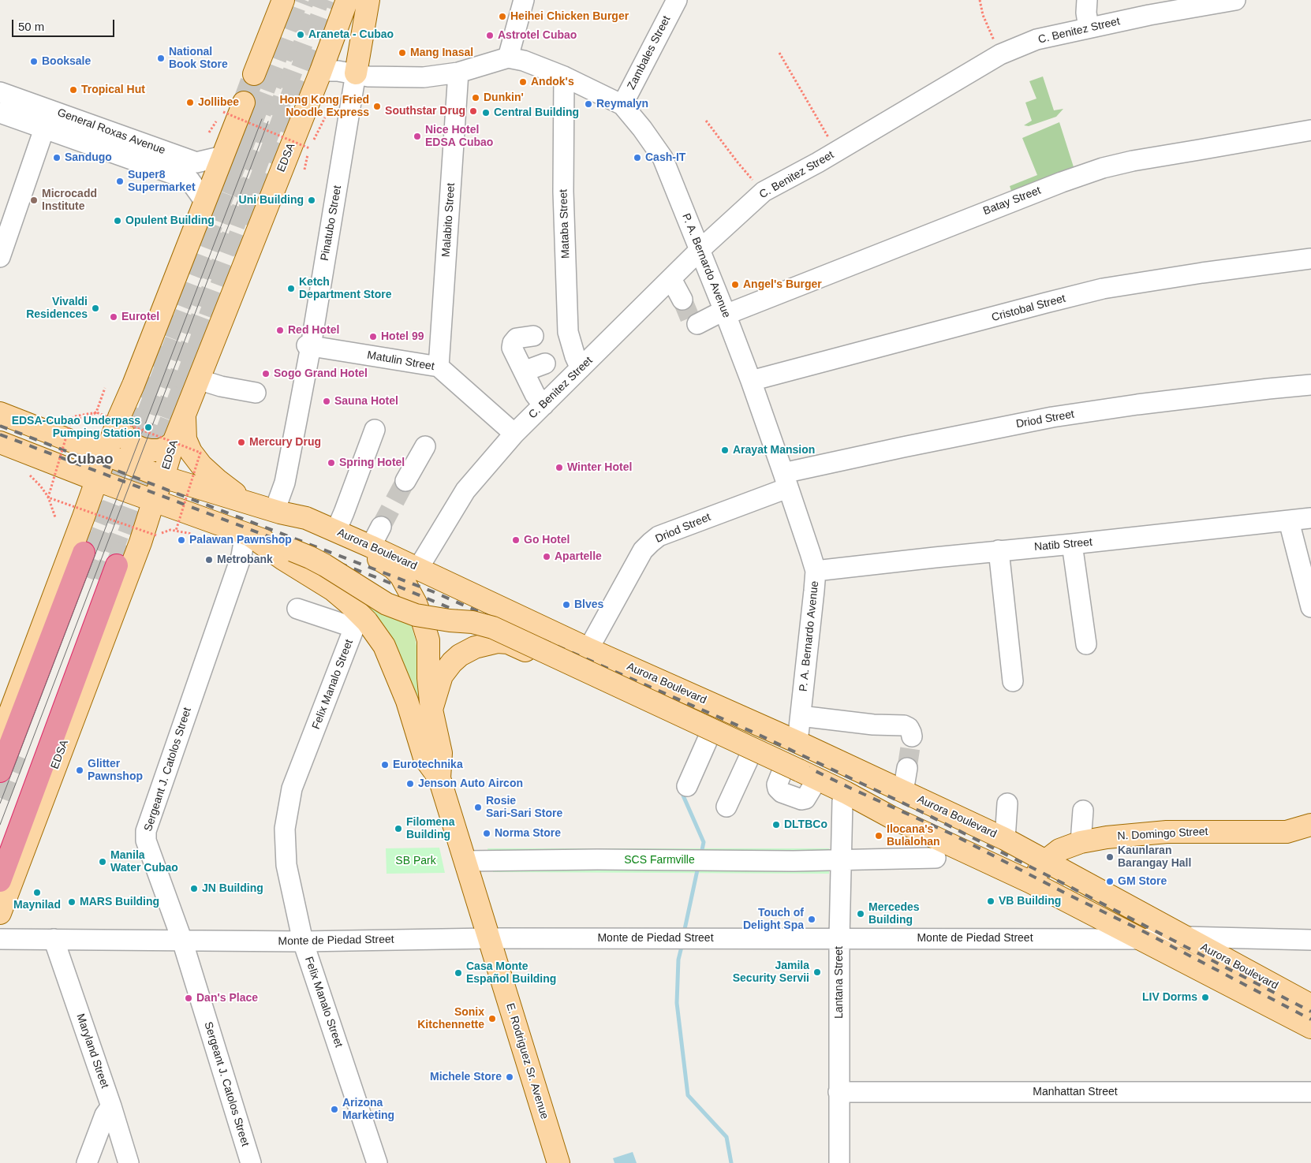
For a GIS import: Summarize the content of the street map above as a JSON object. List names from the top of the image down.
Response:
{
  "streets": {
    "highway": ["EDSA"],
    "main road": ["Aurora Boulevard", "N. Domingo Street", "E. Rodriguez Sr. Avenue"],
    "street": [
      "C. Benitez Street",
      "Zambales Street",
      "General Roxas Avenue",
      "Batay Street",
      "Malabito Street",
      "Pinatubo Street",
      "Mataba Street",
      "P. A. Bernardo Avenue",
      "Cristobal Street",
      "Matulin Street",
      "Driod Street",
      "Natib Street",
      "Felix Manalo Street",
      "Sergeant J. Catolos Street",
      "Monte de Piedad Street",
      "Lantana Street",
      "Maryland Street",
      "Manhattan Street"
    ]
  },
  "crossings": [
    ["C. Benitez Street", "Mataba Street"],
    ["C. Benitez Street", "P. A. Bernardo Avenue"],
    ["C. Benitez Street", "Matulin Street"],
    ["C. Benitez Street", "Aurora Boulevard"],
    ["Zambales Street", "P. A. Bernardo Avenue"],
    ["EDSA", "Aurora Boulevard"],
    ["Batay Street", "P. A. Bernardo Avenue"],
    ["Malabito Street", "Matulin Street"],
    ["Pinatubo Street", "Matulin Street"],
    ["Pinatubo Street", "Aurora Boulevard"],
    ["Mataba Street", "P. A. Bernardo Avenue"],
    ["P. A. Bernardo Avenue", "Cristobal Street"],
    ["P. A. Bernardo Avenue", "Driod Street"],
    ["P. A. Bernardo Avenue", "Natib Street"],
    ["P. A. Bernardo Avenue", "Aurora Boulevard"],
    ["Driod Street", "Aurora Boulevard"],
    ["Aurora Boulevard", "Sergeant J. Catolos Street"],
    ["Aurora Boulevard", "N. Domingo Street"],
    ["Aurora Boulevard", "Monte de Piedad Street"],
    ["Aurora Boulevard", "E. Rodriguez Sr. Avenue"],
    ["Felix Manalo Street", "Monte de Piedad Street"],
    ["Felix Manalo Street", "E. Rodriguez Sr. Avenue"],
    ["Sergeant J. Catolos Street", "Monte de Piedad Street"],
    ["Sergeant J. Catolos Street", "E. Rodriguez Sr. Avenue"],
    ["Monte de Piedad Street", "Lantana Street"],
    ["Monte de Piedad Street", "Maryland Street"],
    ["Monte de Piedad Street", "E. Rodriguez Sr. Avenue"],
    ["Lantana Street", "Manhattan Street"]
  ],
  "districts": ["Cubao"],
  "parks": ["SCS Farmville", "SB Park"],
  "places": [
    "Heihei Chicken Burger",
    "Araneta - Cubao",
    "Astrotel Cubao",
    "Mang Inasal",
    "National Book Store",
    "Booksale",
    "Andok's",
    "Tropical Hut",
    "Dunkin'",
    "Jollibee",
    "Reymalyn",
    "Hong Kong Fried Noodle Express",
    "Southstar Drug",
    "Central Building",
    "Nice Hotel EDSA Cubao",
    "Sandugo",
    "Cash-IT",
    "Super8 Supermarket",
    "Microcadd Institute",
    "Uni Building",
    "Opulent Building",
    "Angel's Burger",
    "Ketch Department Store",
    "Vivaldi Residences",
    "Eurotel",
    "Red Hotel",
    "Hotel 99",
    "Sogo Grand Hotel",
    "Sauna Hotel",
    "EDSA-Cubao Underpass Pumping Station",
    "Mercury Drug",
    "Arayat Mansion",
    "Spring Hotel",
    "Winter Hotel",
    "Palawan Pawnshop",
    "Go Hotel",
    "Apartelle",
    "Metrobank",
    "Blves",
    "Eurotechnika",
    "Glitter Pawnshop",
    "Jenson Auto Aircon",
    "Rosie Sari-Sari Store",
    "DLTBCo",
    "Filomena Building",
    "Norma Store",
    "Ilocana's Bulalohan",
    "Kaunlaran Barangay Hall",
    "Manila Water Cubao",
    "GM Store",
    "JN Building",
    "Maynilad",
    "VB Building",
    "MARS Building",
    "Mercedes Building",
    "Touch of Delight Spa",
    "Jamila Security Servii",
    "Casa Monte Español Building",
    "LIV Dorms",
    "Dan's Place",
    "Sonix Kitchennette",
    "Michele Store",
    "Arizona Marketing"
  ],
  "scale_bar": "50 m"
}
